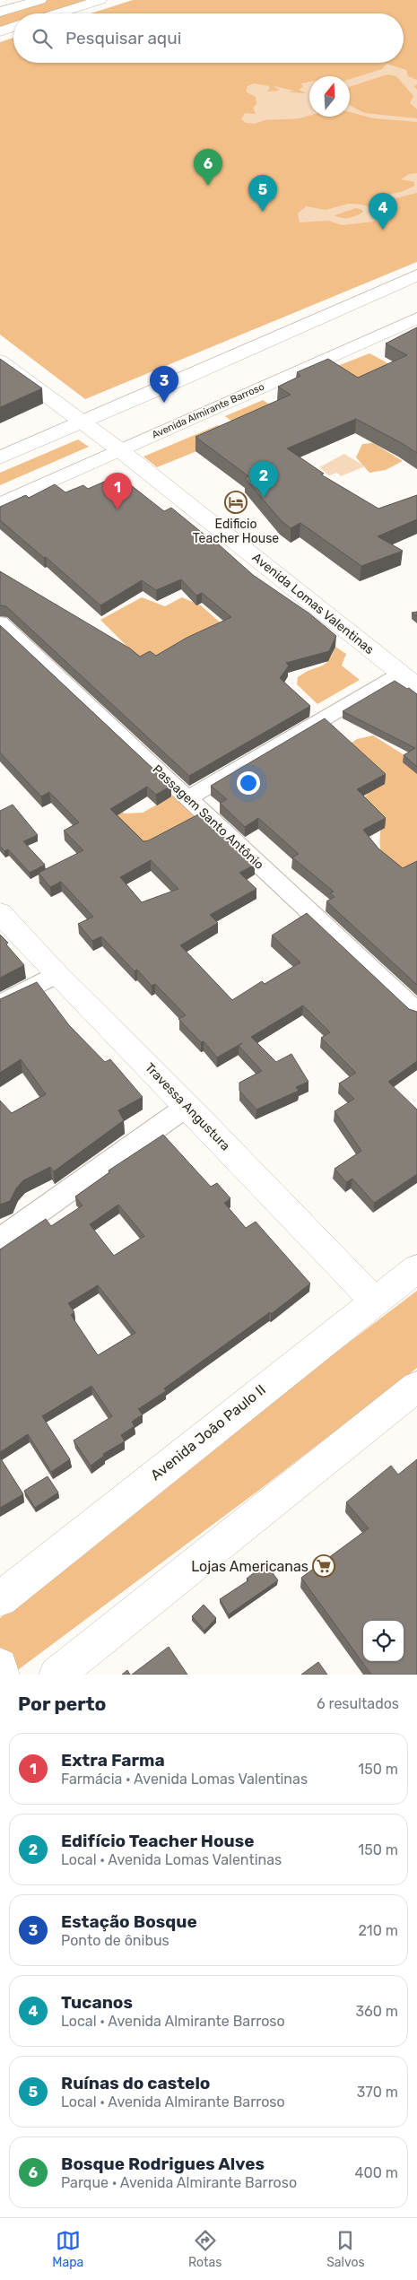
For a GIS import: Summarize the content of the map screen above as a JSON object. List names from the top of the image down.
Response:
{
  "streets": {
    "main road": [
      "Avenida Almirante Barroso",
      "Avenida Lomas Valentinas",
      "Travessa Angustura",
      "Avenida João Paulo II"
    ],
    "street": ["Passagem Santo Antônio"]
  },
  "crossings": [
    ["Avenida Almirante Barroso", "Avenida Lomas Valentinas"],
    ["Travessa Angustura", "Avenida João Paulo II"]
  ],
  "places": {
    "hotel": ["Edificio Teacher House"],
    "supermarket": ["Lojas Americanas"]
  },
  "north": "top",
  "page": {
    "search": "Pesquisar aqui",
    "pins": [
      "6",
      "5",
      "4",
      "3",
      "2",
      "1"
    ],
    "heading": ["Por perto", "6 resultados"],
    "list": [
      {
        "mark": "1",
        "name": "Extra Farma",
        "note": "Farmácia · Avenida Lomas Valentinas",
        "value": "150 m"
      },
      {
        "mark": "2",
        "name": "Edifício Teacher House",
        "note": "Local · Avenida Lomas Valentinas",
        "value": "150 m"
      },
      {
        "mark": "3",
        "name": "Estação Bosque",
        "note": "Ponto de ônibus",
        "value": "210 m"
      },
      {
        "mark": "4",
        "name": "Tucanos",
        "note": "Local · Avenida Almirante Barroso",
        "value": "360 m"
      },
      {
        "mark": "5",
        "name": "Ruínas do castelo",
        "note": "Local · Avenida Almirante Barroso",
        "value": "370 m"
      },
      {
        "mark": "6",
        "name": "Bosque Rodrigues Alves",
        "note": "Parque · Avenida Almirante Barroso",
        "value": "400 m"
      }
    ],
    "nav": ["Mapa", "Rotas", "Salvos"]
  }
}
